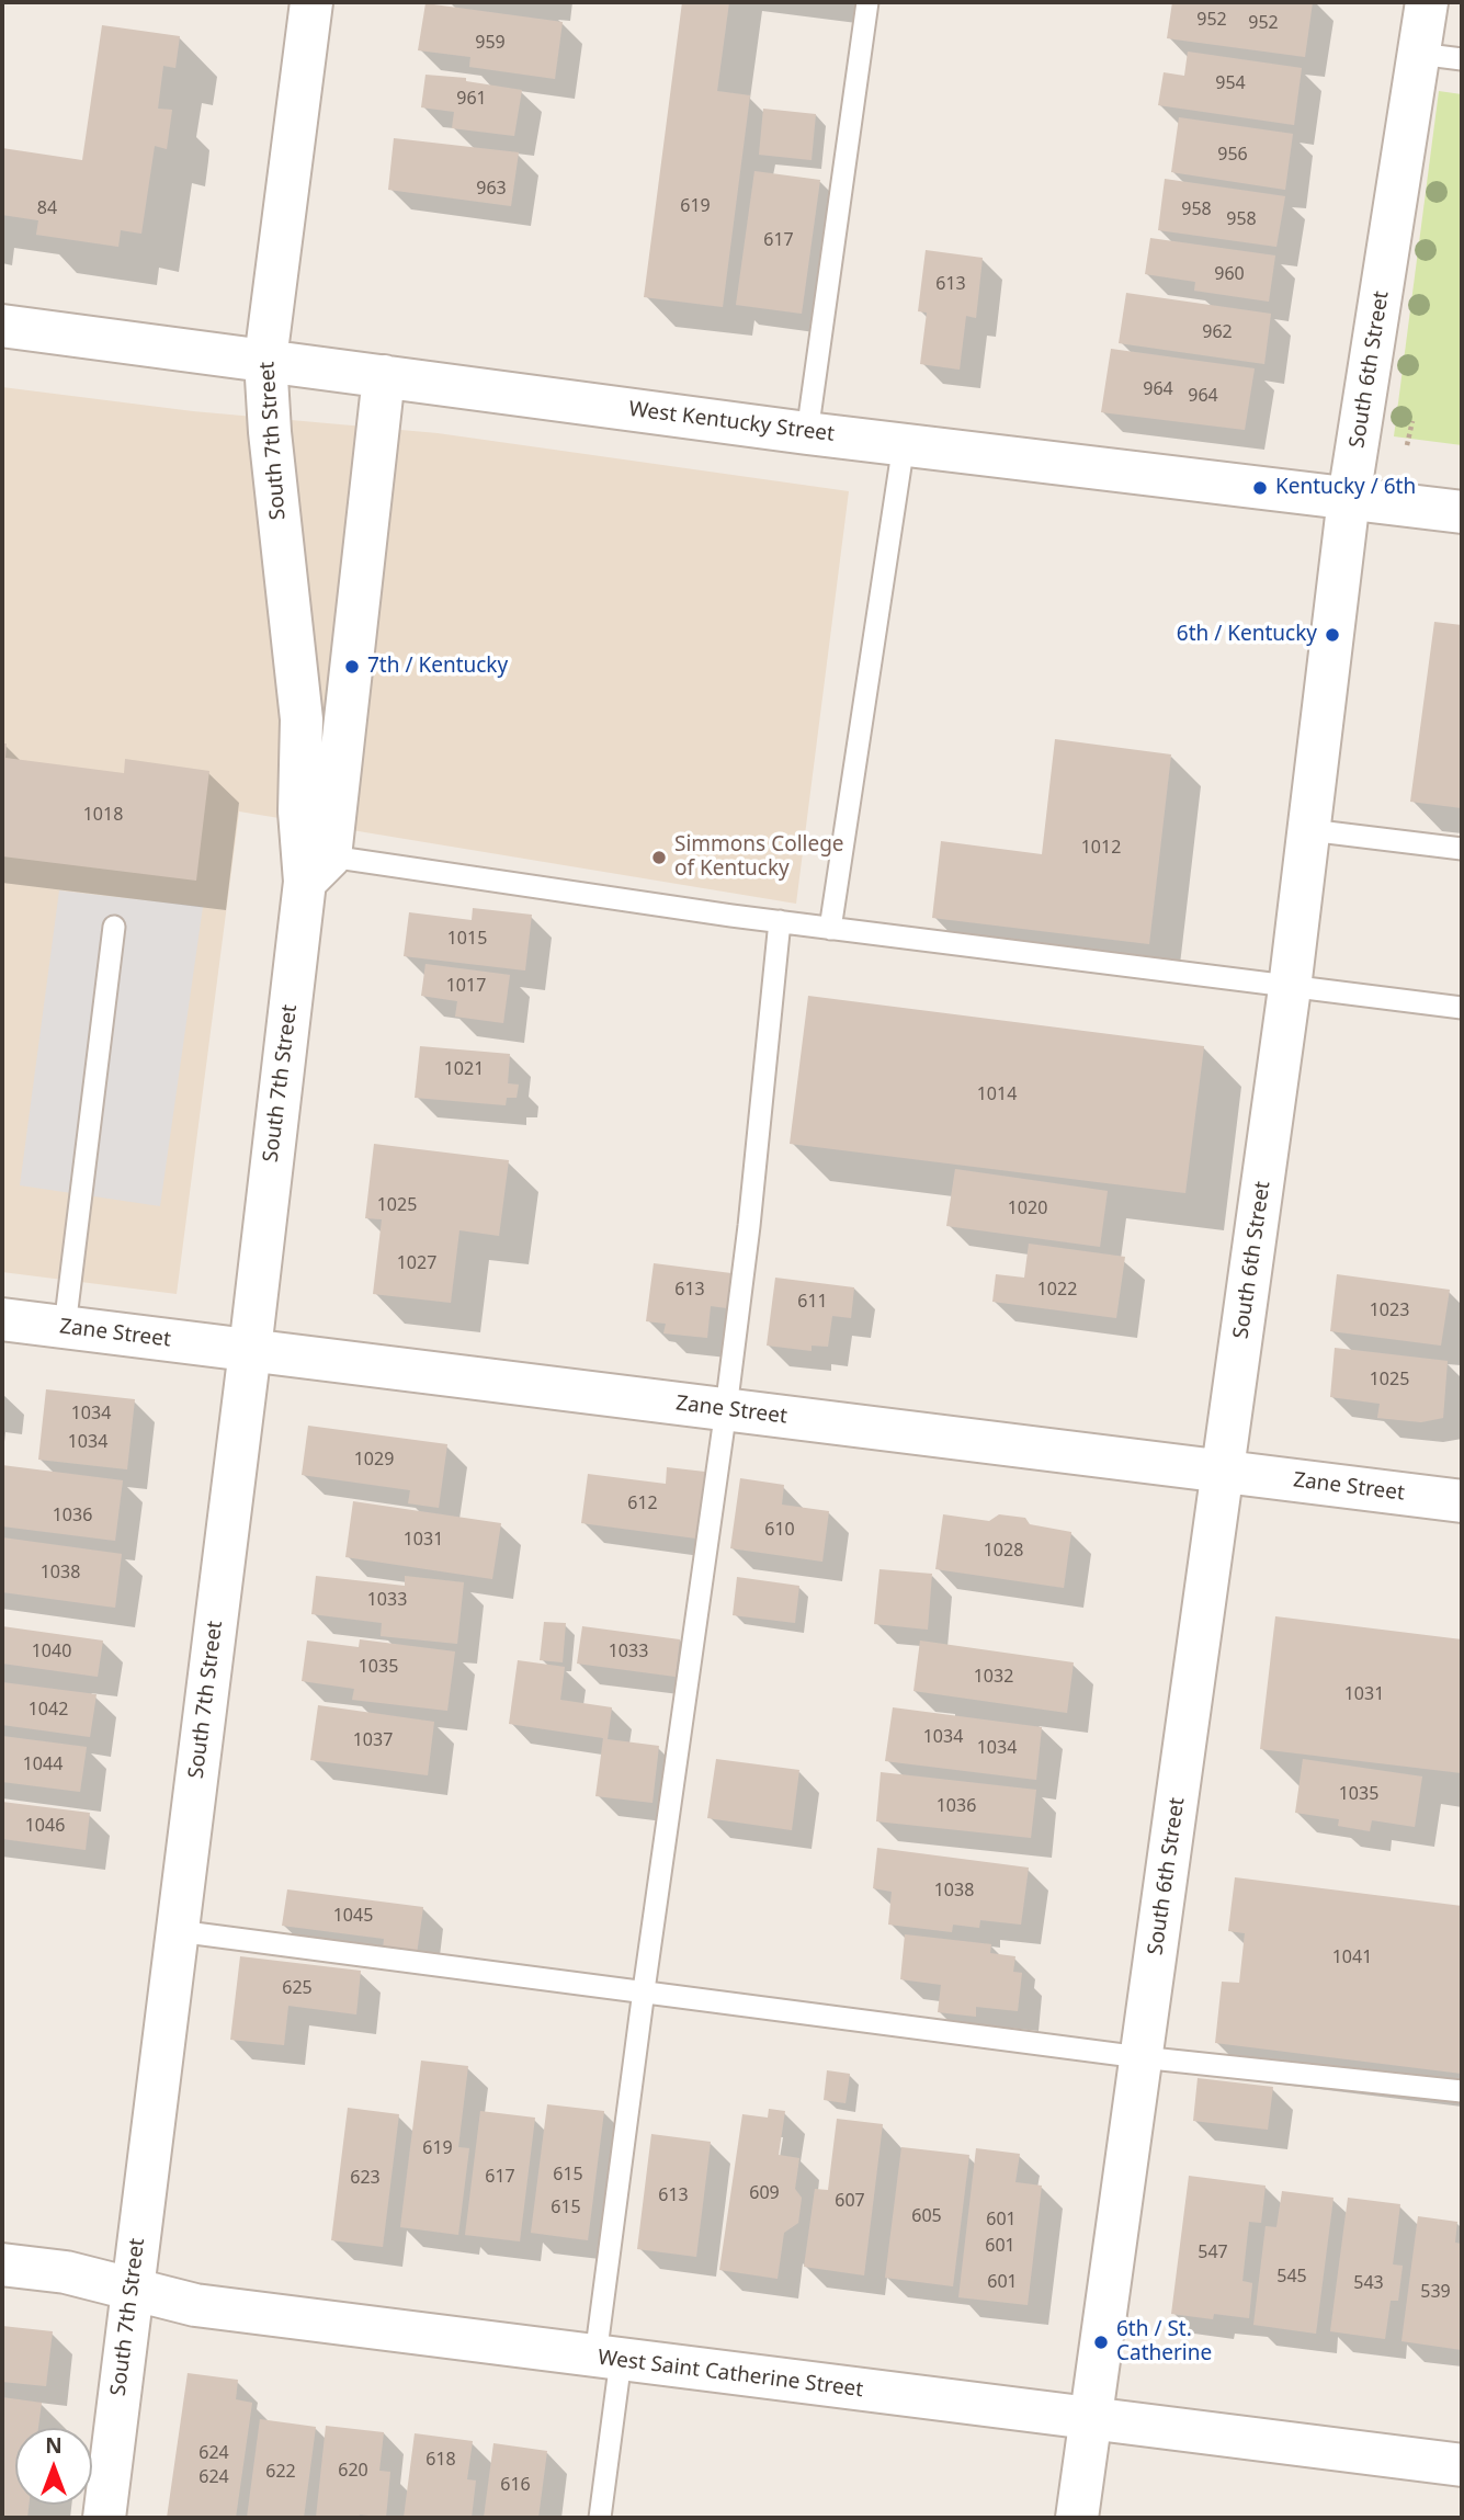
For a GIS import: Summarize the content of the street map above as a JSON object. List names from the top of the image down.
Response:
{
  "streets": {
    "street": [
      "South 6th Street",
      "West Kentucky Street",
      "South 7th Street",
      "Zane Street",
      "West Saint Catherine Street"
    ]
  },
  "crossings": [
    ["South 6th Street", "West Kentucky Street"],
    ["South 6th Street", "Zane Street"],
    ["South 6th Street", "West Saint Catherine Street"],
    ["West Kentucky Street", "South 7th Street"],
    ["South 7th Street", "Zane Street"],
    ["South 7th Street", "West Saint Catherine Street"]
  ],
  "places": [
    "Kentucky / 6th",
    "6th / Kentucky",
    "7th / Kentucky",
    "Simmons College of Kentucky",
    "6th / St. Catherine"
  ],
  "house_numbers": [
    "952",
    "952",
    "959",
    "954",
    "961",
    "956",
    "963",
    "619",
    "84",
    "958",
    "958",
    "617",
    "960",
    "613",
    "962",
    "964",
    "964",
    "1018",
    "1012",
    "1015",
    "1017",
    "1021",
    "1014",
    "1025",
    "1020",
    "1027",
    "613",
    "1022",
    "611",
    "1023",
    "1025",
    "1034",
    "1034",
    "1029",
    "612",
    "1036",
    "610",
    "1031",
    "1028",
    "1038",
    "1033",
    "1040",
    "1033",
    "1035",
    "1032",
    "1031",
    "1042",
    "1034",
    "1037",
    "1034",
    "1044",
    "1035",
    "1036",
    "1046",
    "1038",
    "1045",
    "1041",
    "625",
    "619",
    "615",
    "617",
    "623",
    "609",
    "613",
    "607",
    "615",
    "605",
    "601",
    "601",
    "547",
    "545",
    "601",
    "543",
    "539",
    "624",
    "618",
    "620",
    "622",
    "624",
    "616"
  ],
  "north": "top"
}
